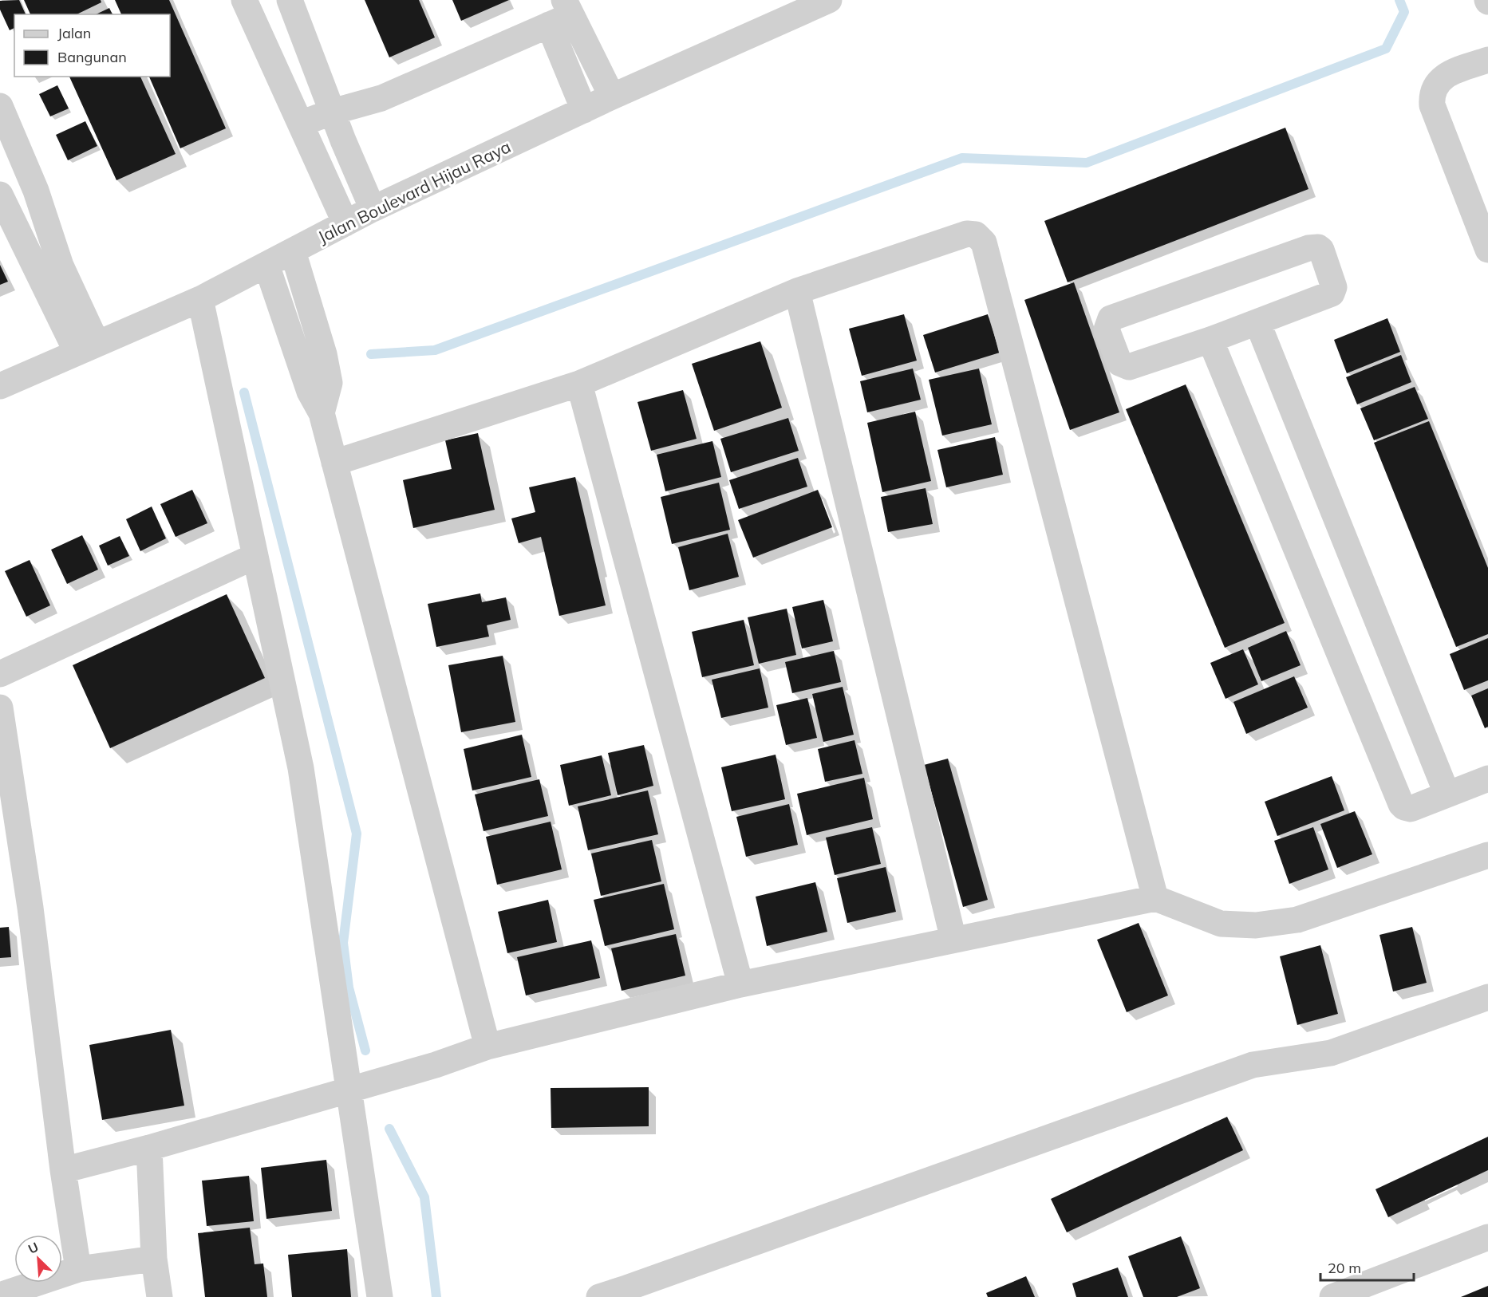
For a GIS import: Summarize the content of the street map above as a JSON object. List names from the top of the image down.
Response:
{
  "streets": {
    "street": ["Jalan Boulevard Hijau Raya"]
  },
  "legend": ["Jalan", "Bangunan"],
  "scale_bar": "20 m",
  "north": "top left"
}
